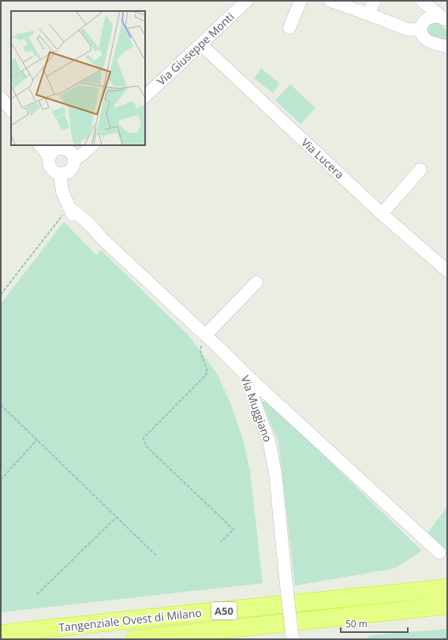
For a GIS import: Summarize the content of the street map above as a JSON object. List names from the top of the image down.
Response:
{
  "streets": {
    "highway": ["A50", "Tangenziale Ovest di Milano"],
    "street": ["Via Giuseppe Monti", "Via Lucera", "Via Muggiano"]
  },
  "crossings": [
    ["Via Giuseppe Monti", "Via Lucera"]
  ],
  "scale_bar": "50 m"
}
